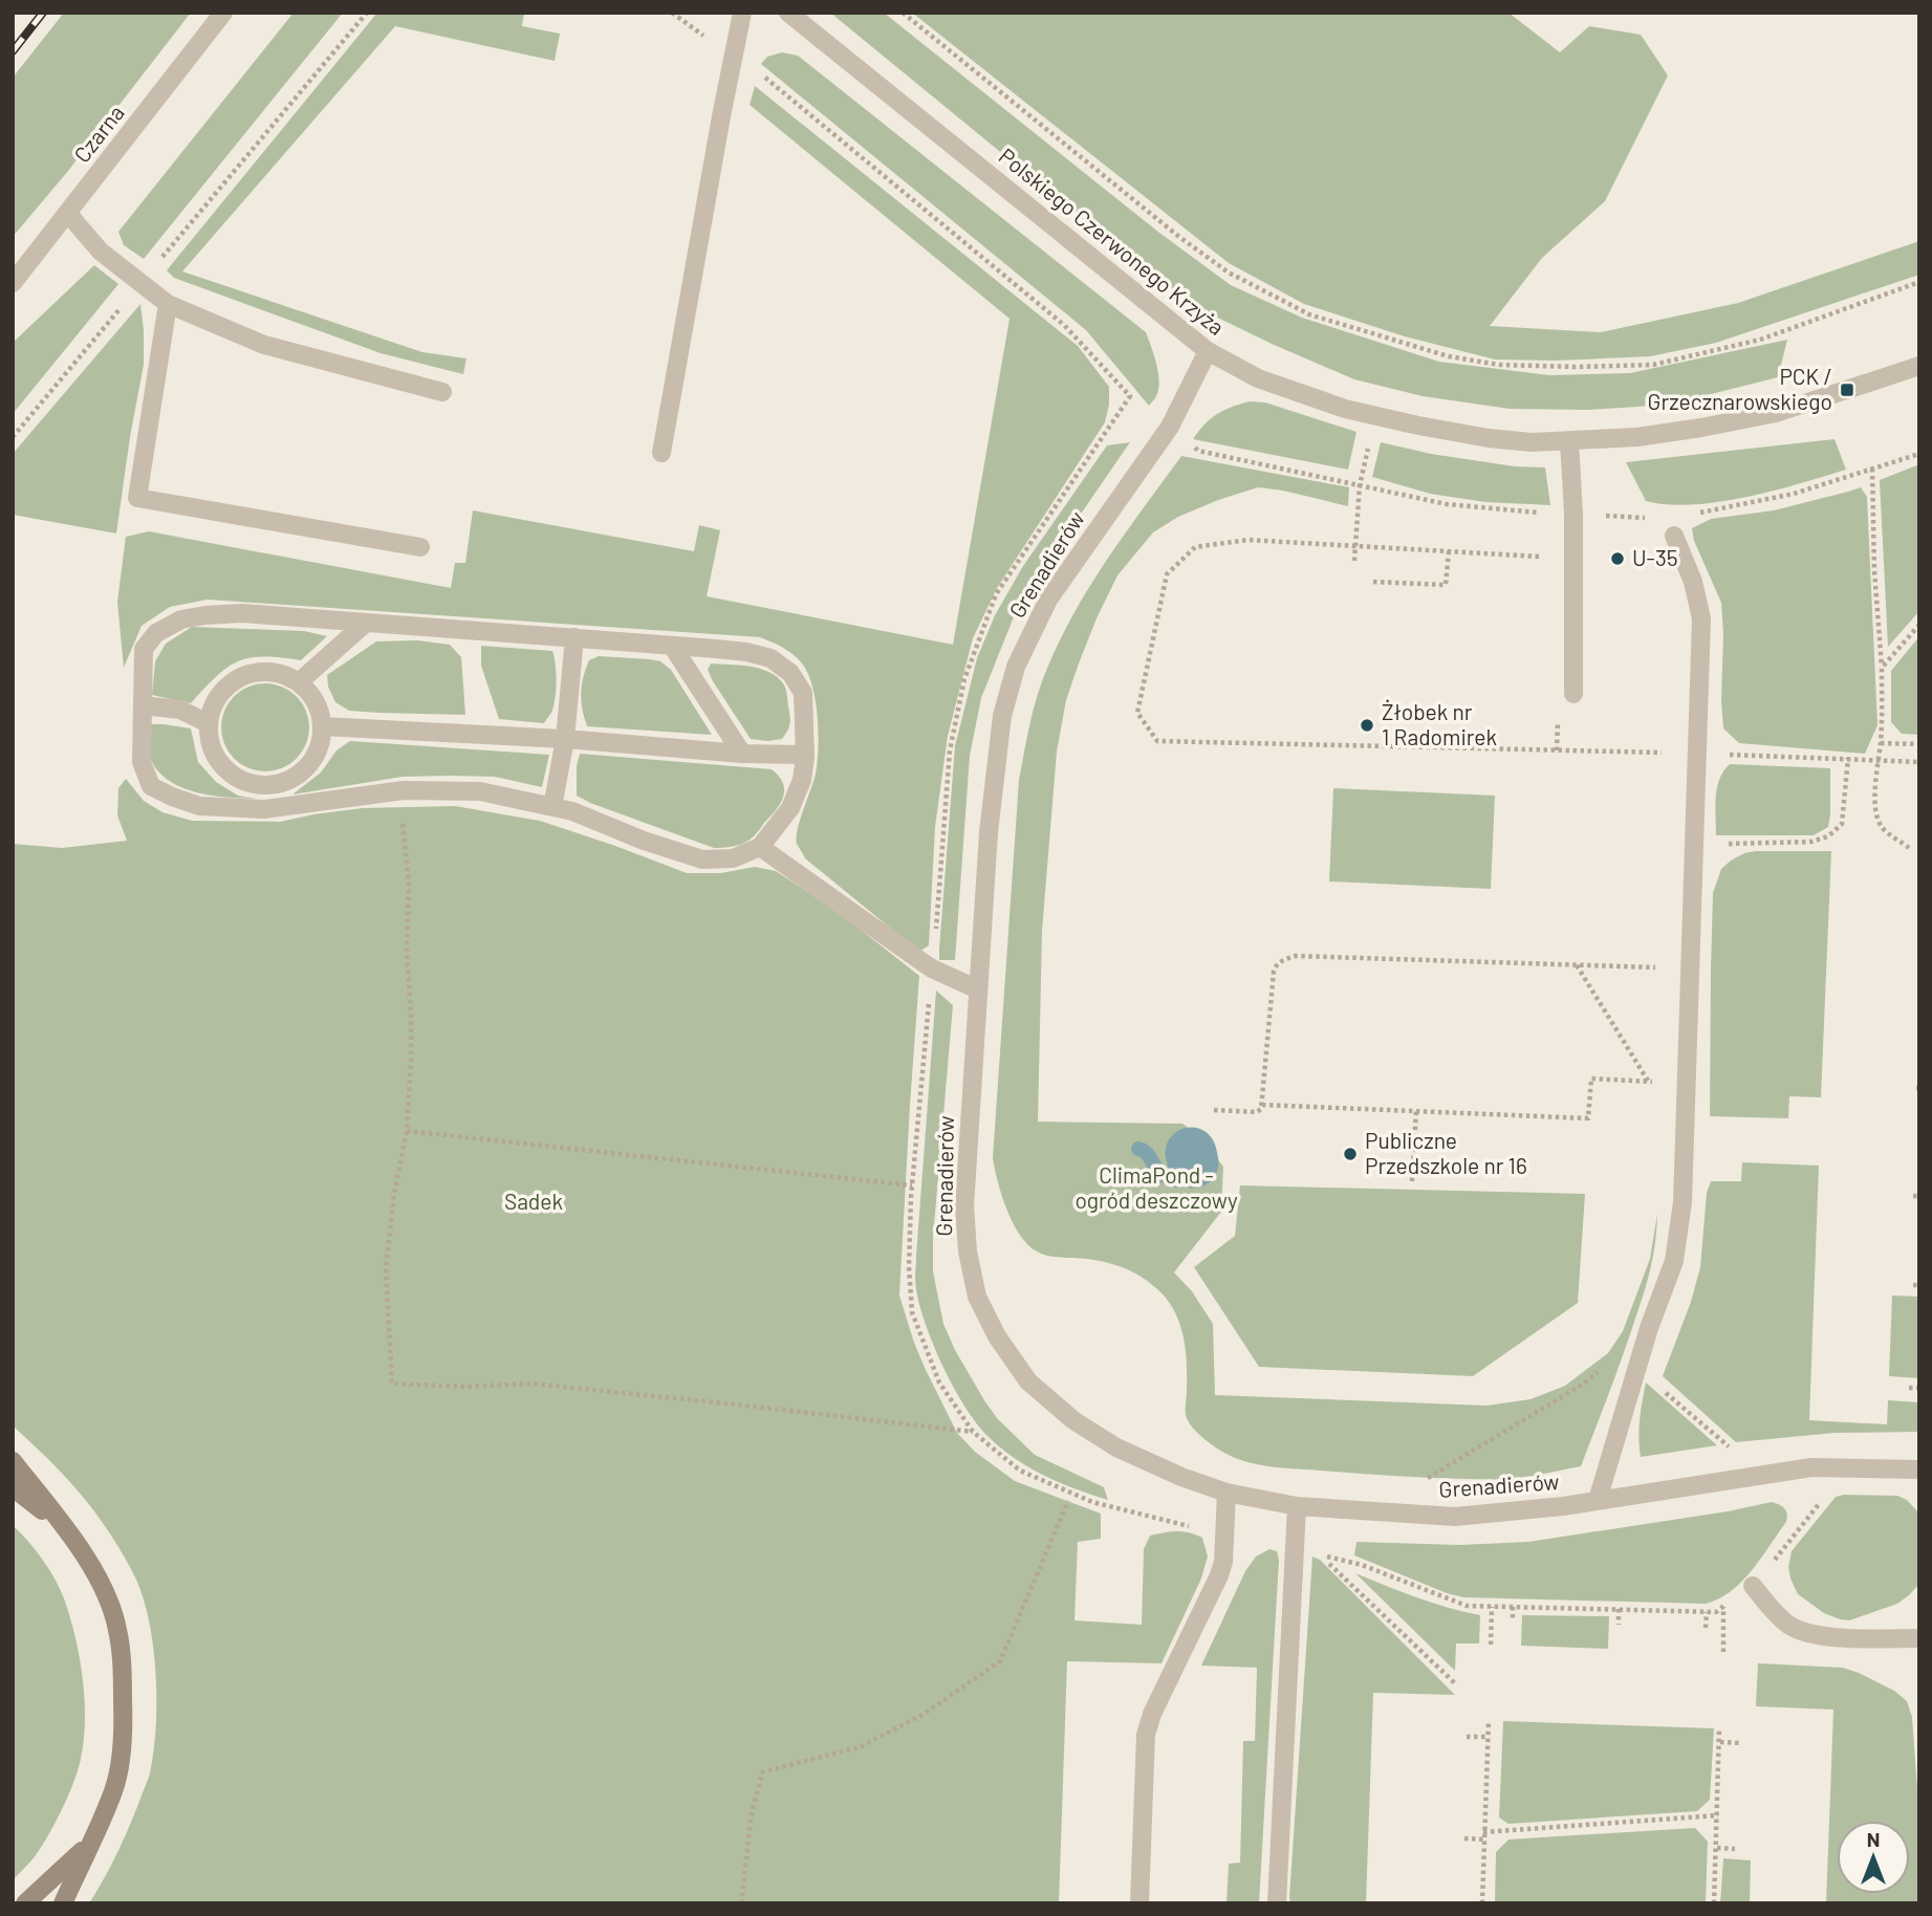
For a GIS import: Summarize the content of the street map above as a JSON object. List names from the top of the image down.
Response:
{
  "streets": {
    "street": ["Czarna", "Polskiego Czerwonego Krzyża", "Grenadierów"]
  },
  "crossings": [
    ["Polskiego Czerwonego Krzyża", "Grenadierów"]
  ],
  "parks": ["ClimaPond - ogród deszczowy", "Sadek"],
  "places": {
    "transit": ["PCK / Grzecznarowskiego"],
    "other": ["U-35", "Żłobek nr 1 Radomirek", "Publiczne Przedszkole nr 16"]
  },
  "north": "top"
}
